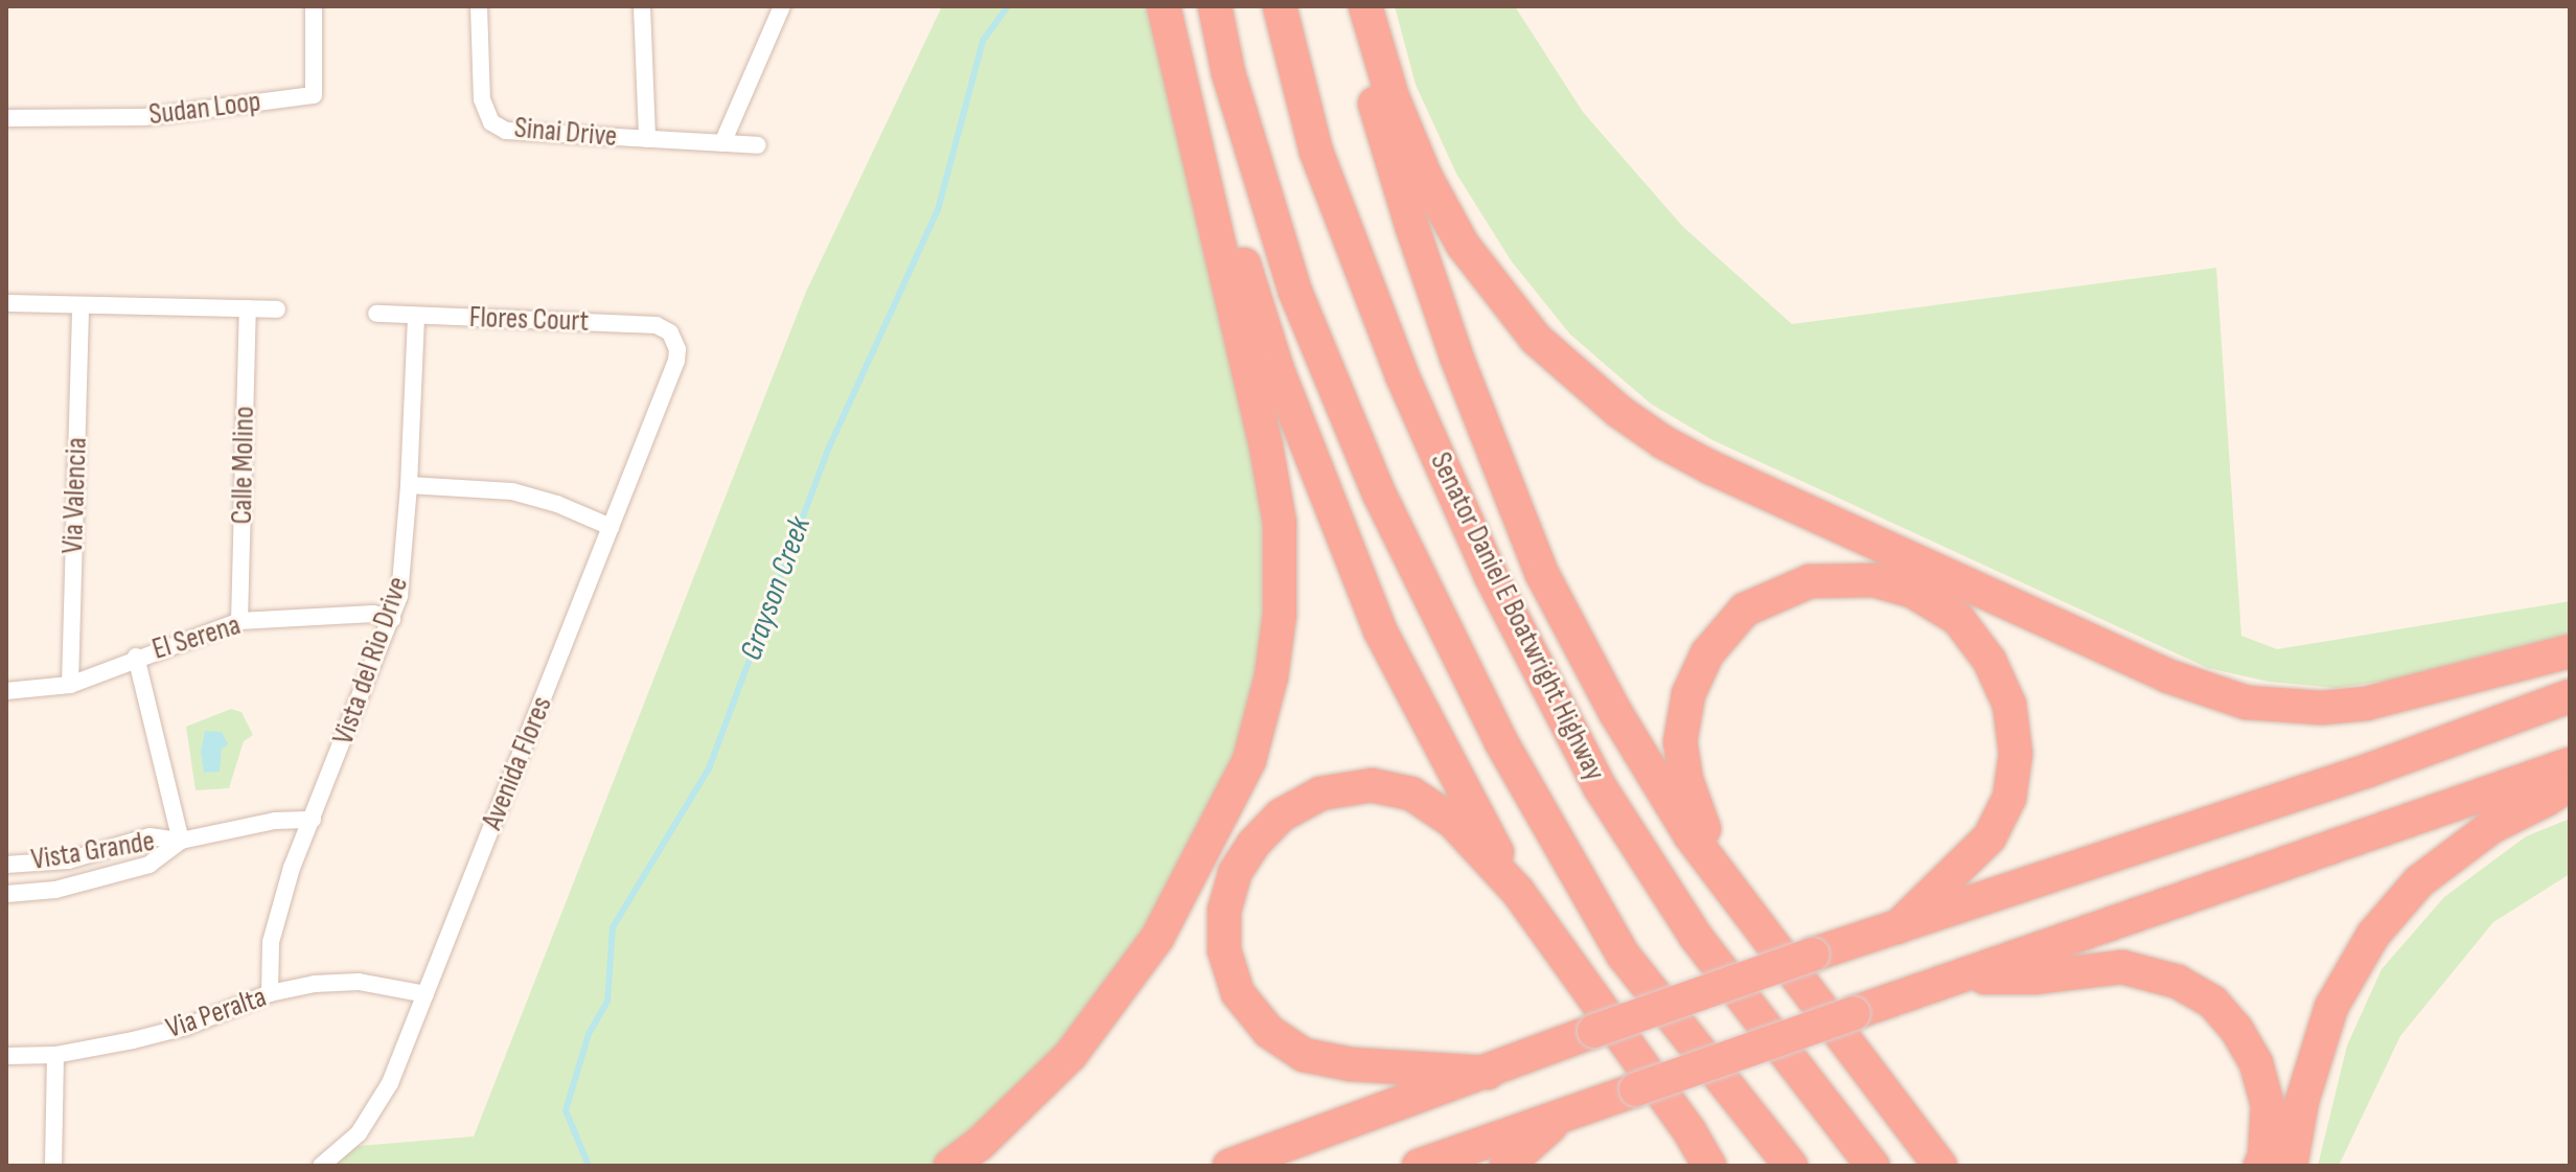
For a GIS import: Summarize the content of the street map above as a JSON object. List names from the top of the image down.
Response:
{
  "streets": {
    "highway": ["Senator Daniel E Boatwright Highway"],
    "street": [
      "Sudan Loop",
      "Sinai Drive",
      "Flores Court",
      "Calle Molino",
      "Via Valencia",
      "El Serena",
      "Vista del Rio Drive",
      "Avenida Flores",
      "Vista Grande",
      "Via Peralta"
    ]
  },
  "crossings": [
    ["Flores Court", "Vista del Rio Drive"],
    ["Flores Court", "Avenida Flores"],
    ["Calle Molino", "El Serena"],
    ["Via Valencia", "El Serena"],
    ["El Serena", "Vista del Rio Drive"],
    ["El Serena", "Vista Grande"],
    ["Vista del Rio Drive", "Vista Grande"],
    ["Vista del Rio Drive", "Via Peralta"],
    ["Avenida Flores", "Via Peralta"]
  ],
  "water": ["Grayson Creek"]
}
